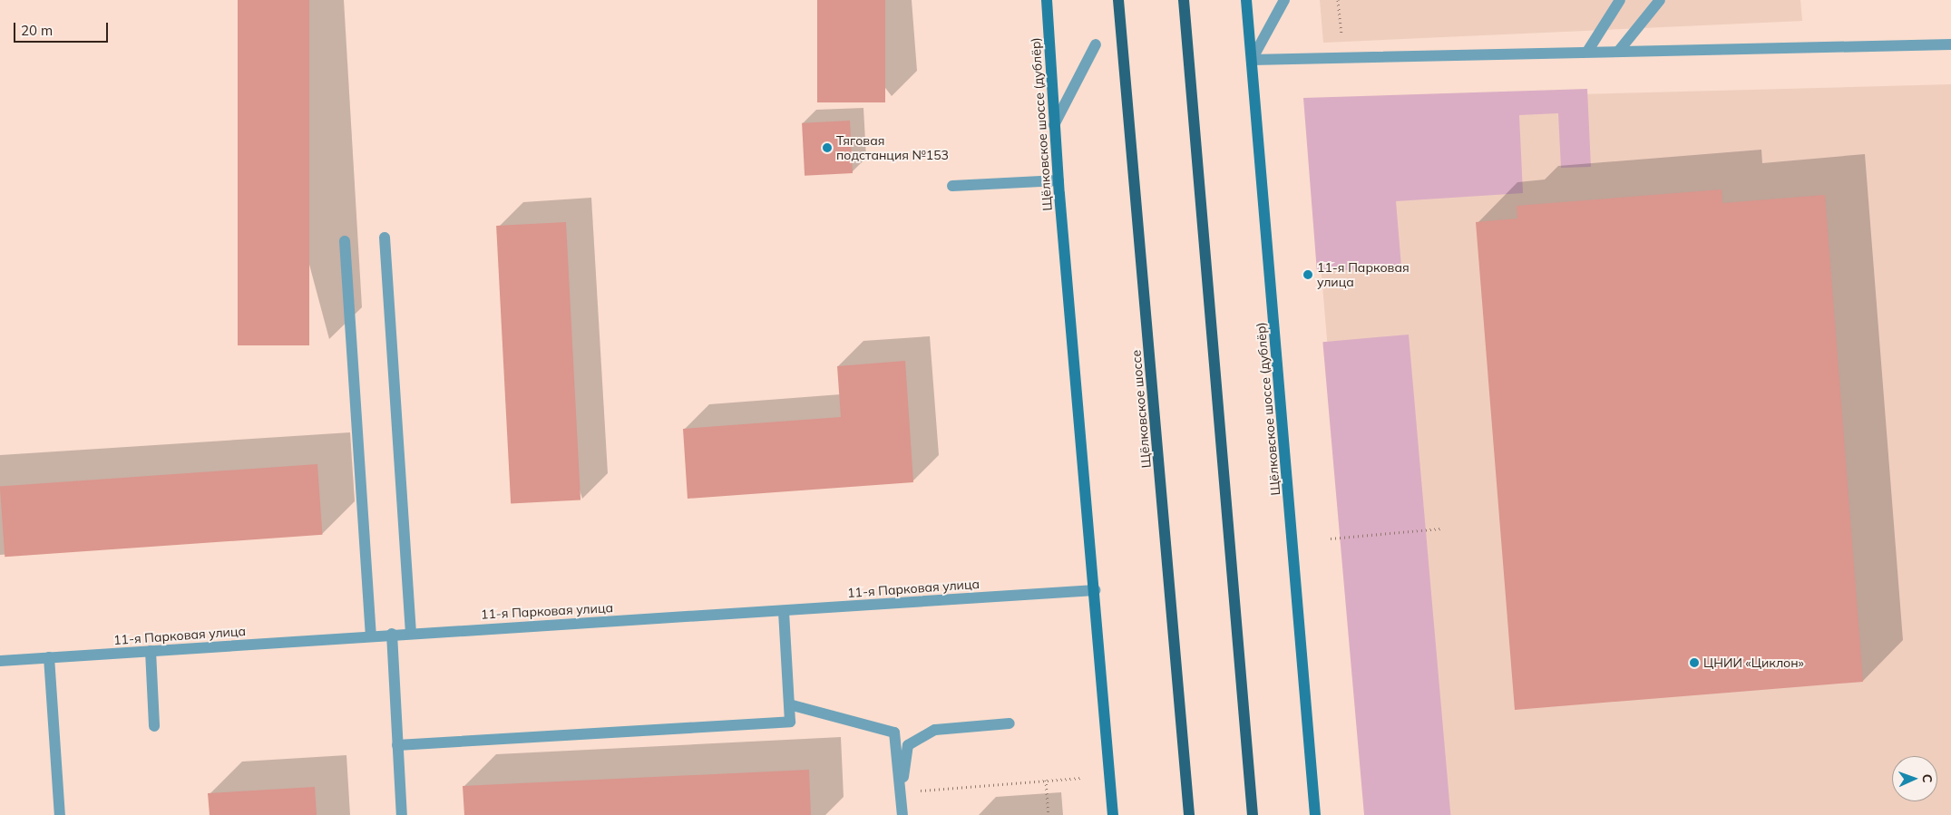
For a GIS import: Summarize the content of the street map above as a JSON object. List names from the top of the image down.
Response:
{
  "streets": {
    "main road": ["Щёлковское шоссе (дублёр)", "Щёлковское шоссе"],
    "street": ["11-я Парковая улица"]
  },
  "crossings": [
    ["Щёлковское шоссе (дублёр)", "11-я Парковая улица"]
  ],
  "places": ["Тяговая подстанция №153", "11-я Парковая улица", "ЦНИИ «Циклон»"],
  "scale_bar": "20 m",
  "north": "right"
}
